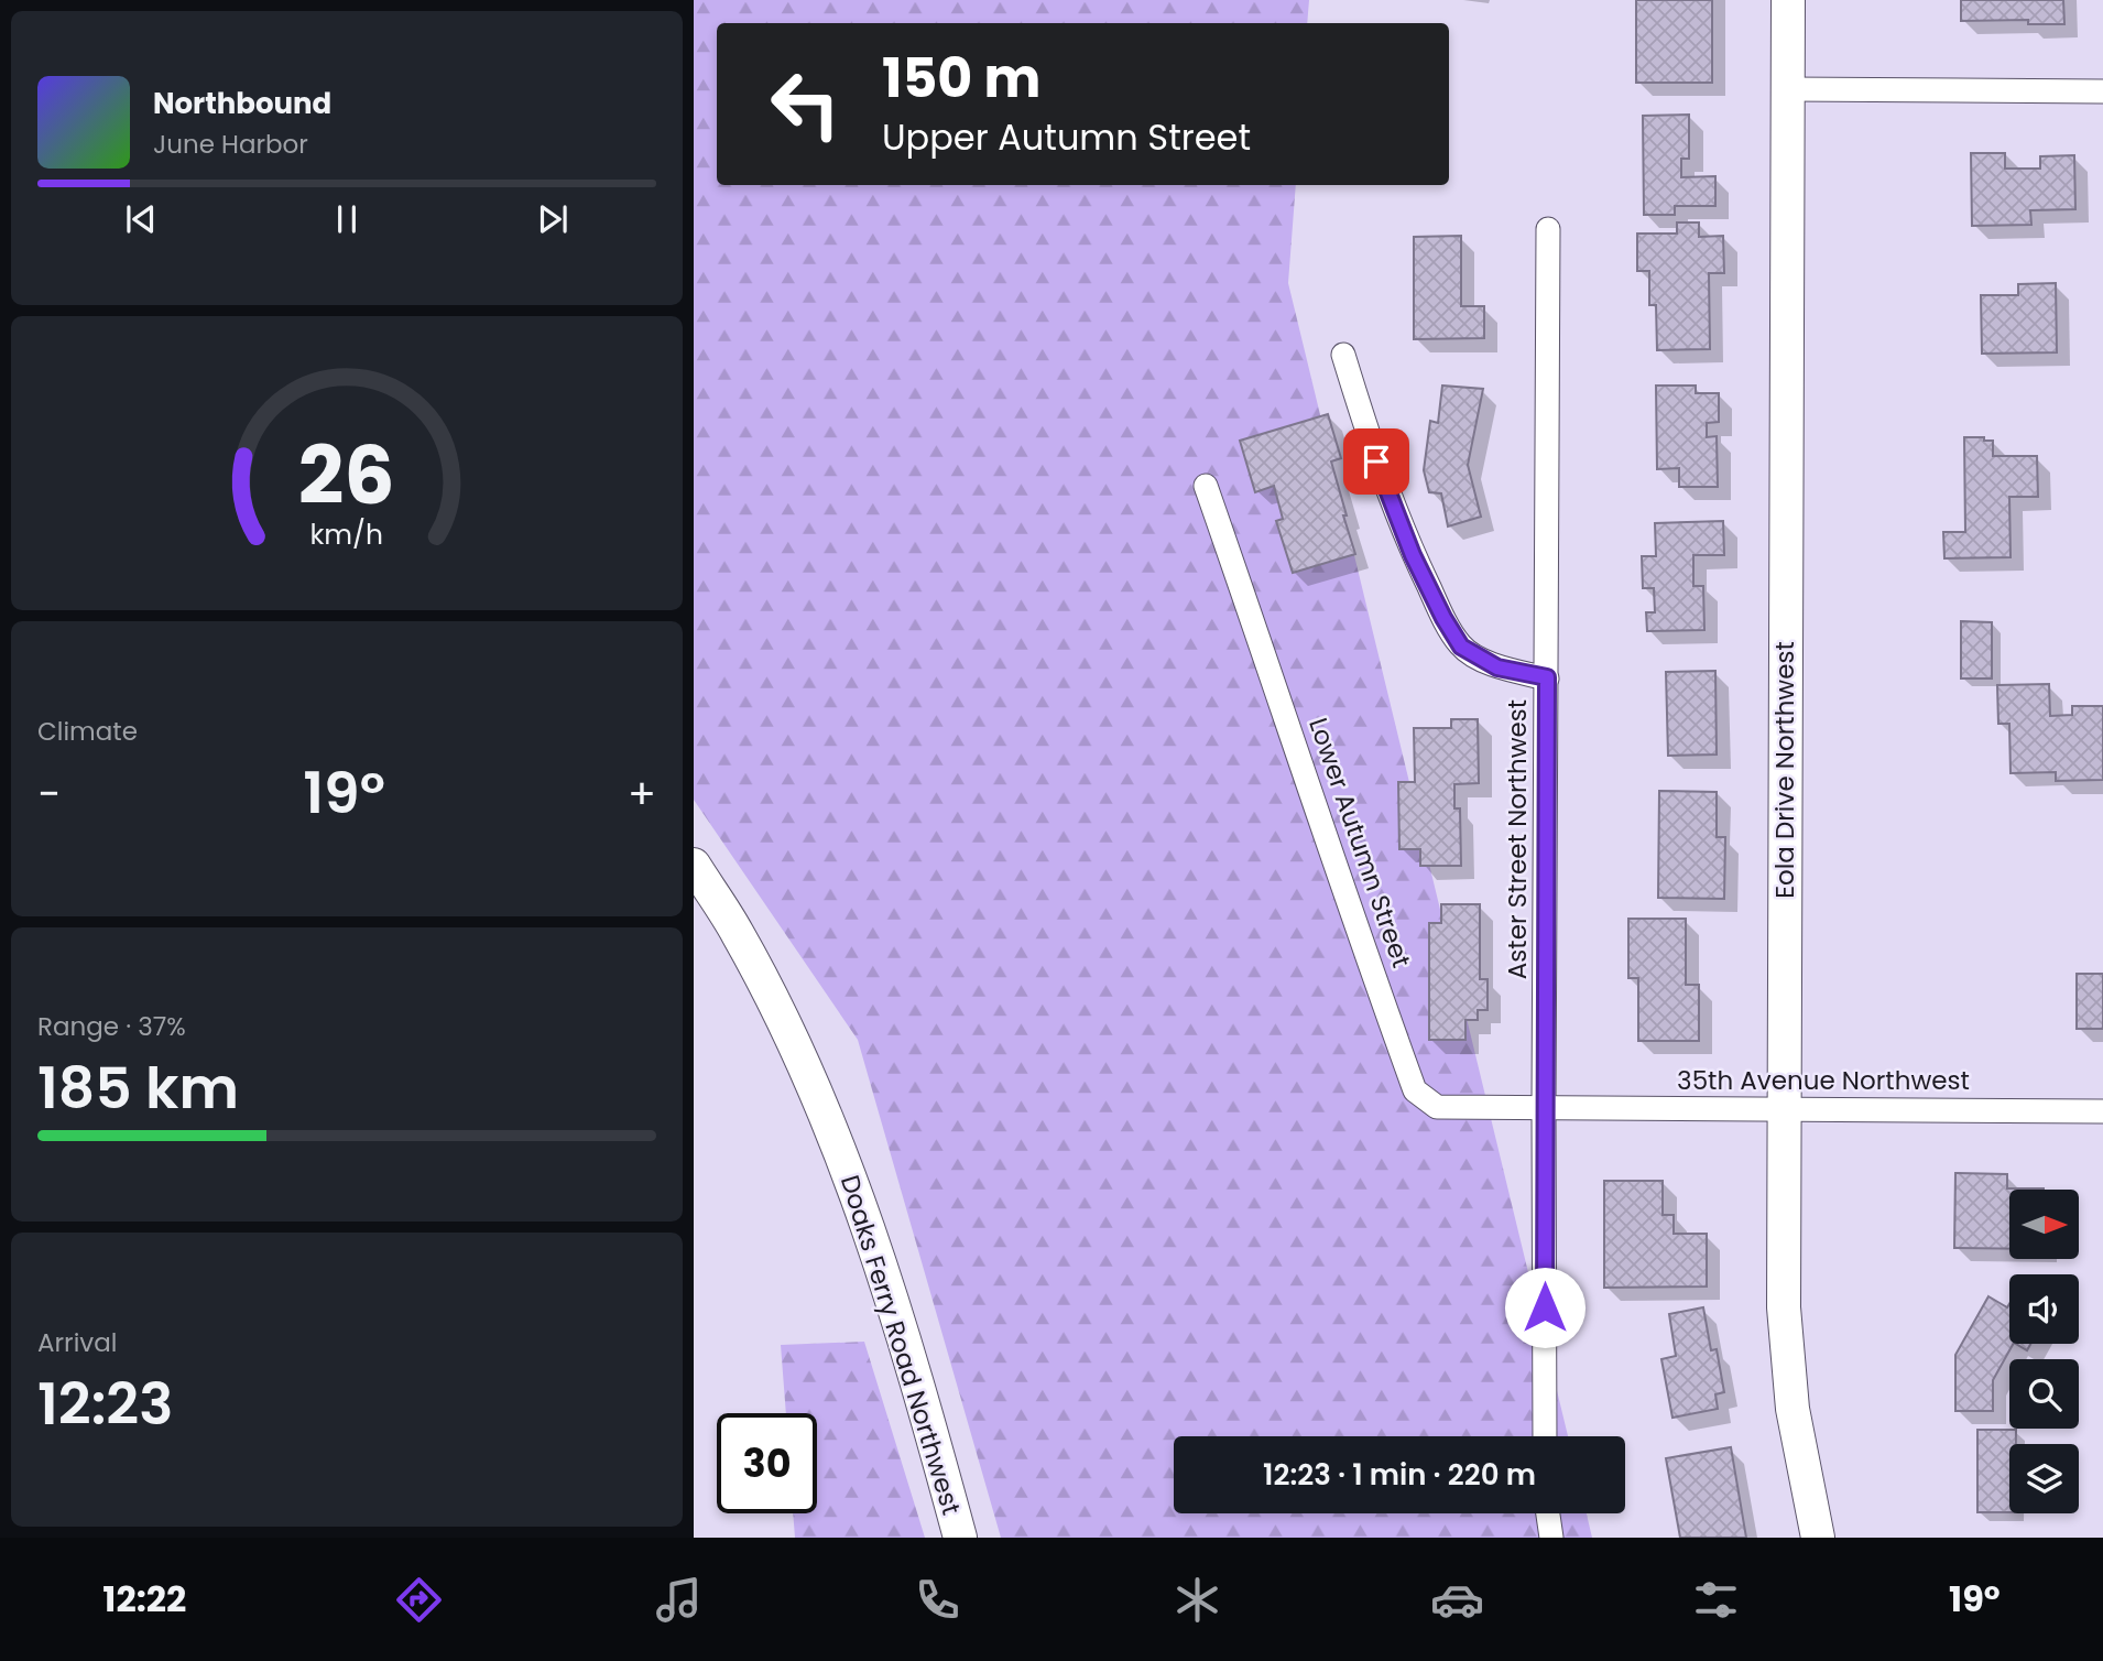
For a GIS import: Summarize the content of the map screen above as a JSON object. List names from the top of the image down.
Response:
{
  "streets": {
    "street": [
      "Eola Drive Northwest",
      "Aster Street Northwest",
      "Lower Autumn Street",
      "35th Avenue Northwest",
      "Doaks Ferry Road Northwest"
    ]
  },
  "crossings": [
    ["Eola Drive Northwest", "35th Avenue Northwest"],
    ["Aster Street Northwest", "Lower Autumn Street"],
    ["Aster Street Northwest", "35th Avenue Northwest"],
    ["Lower Autumn Street", "35th Avenue Northwest"]
  ],
  "north": "right",
  "page": {
    "turn": ["150 m", "Upper Autumn Street"],
    "song": ["Northbound", "June Harbor"],
    "tile": [
      "Climate",
      ["Range · 37%", "185 km"],
      ["Arrival", "12:23"]
    ],
    "heat": ["−", "19°", "+"],
    "limit": "30",
    "trip": "12:23 · 1 min · 220 m",
    "tabs": ["12:22", "19°"],
    "gauge": ["26", "km/h"]
  }
}
